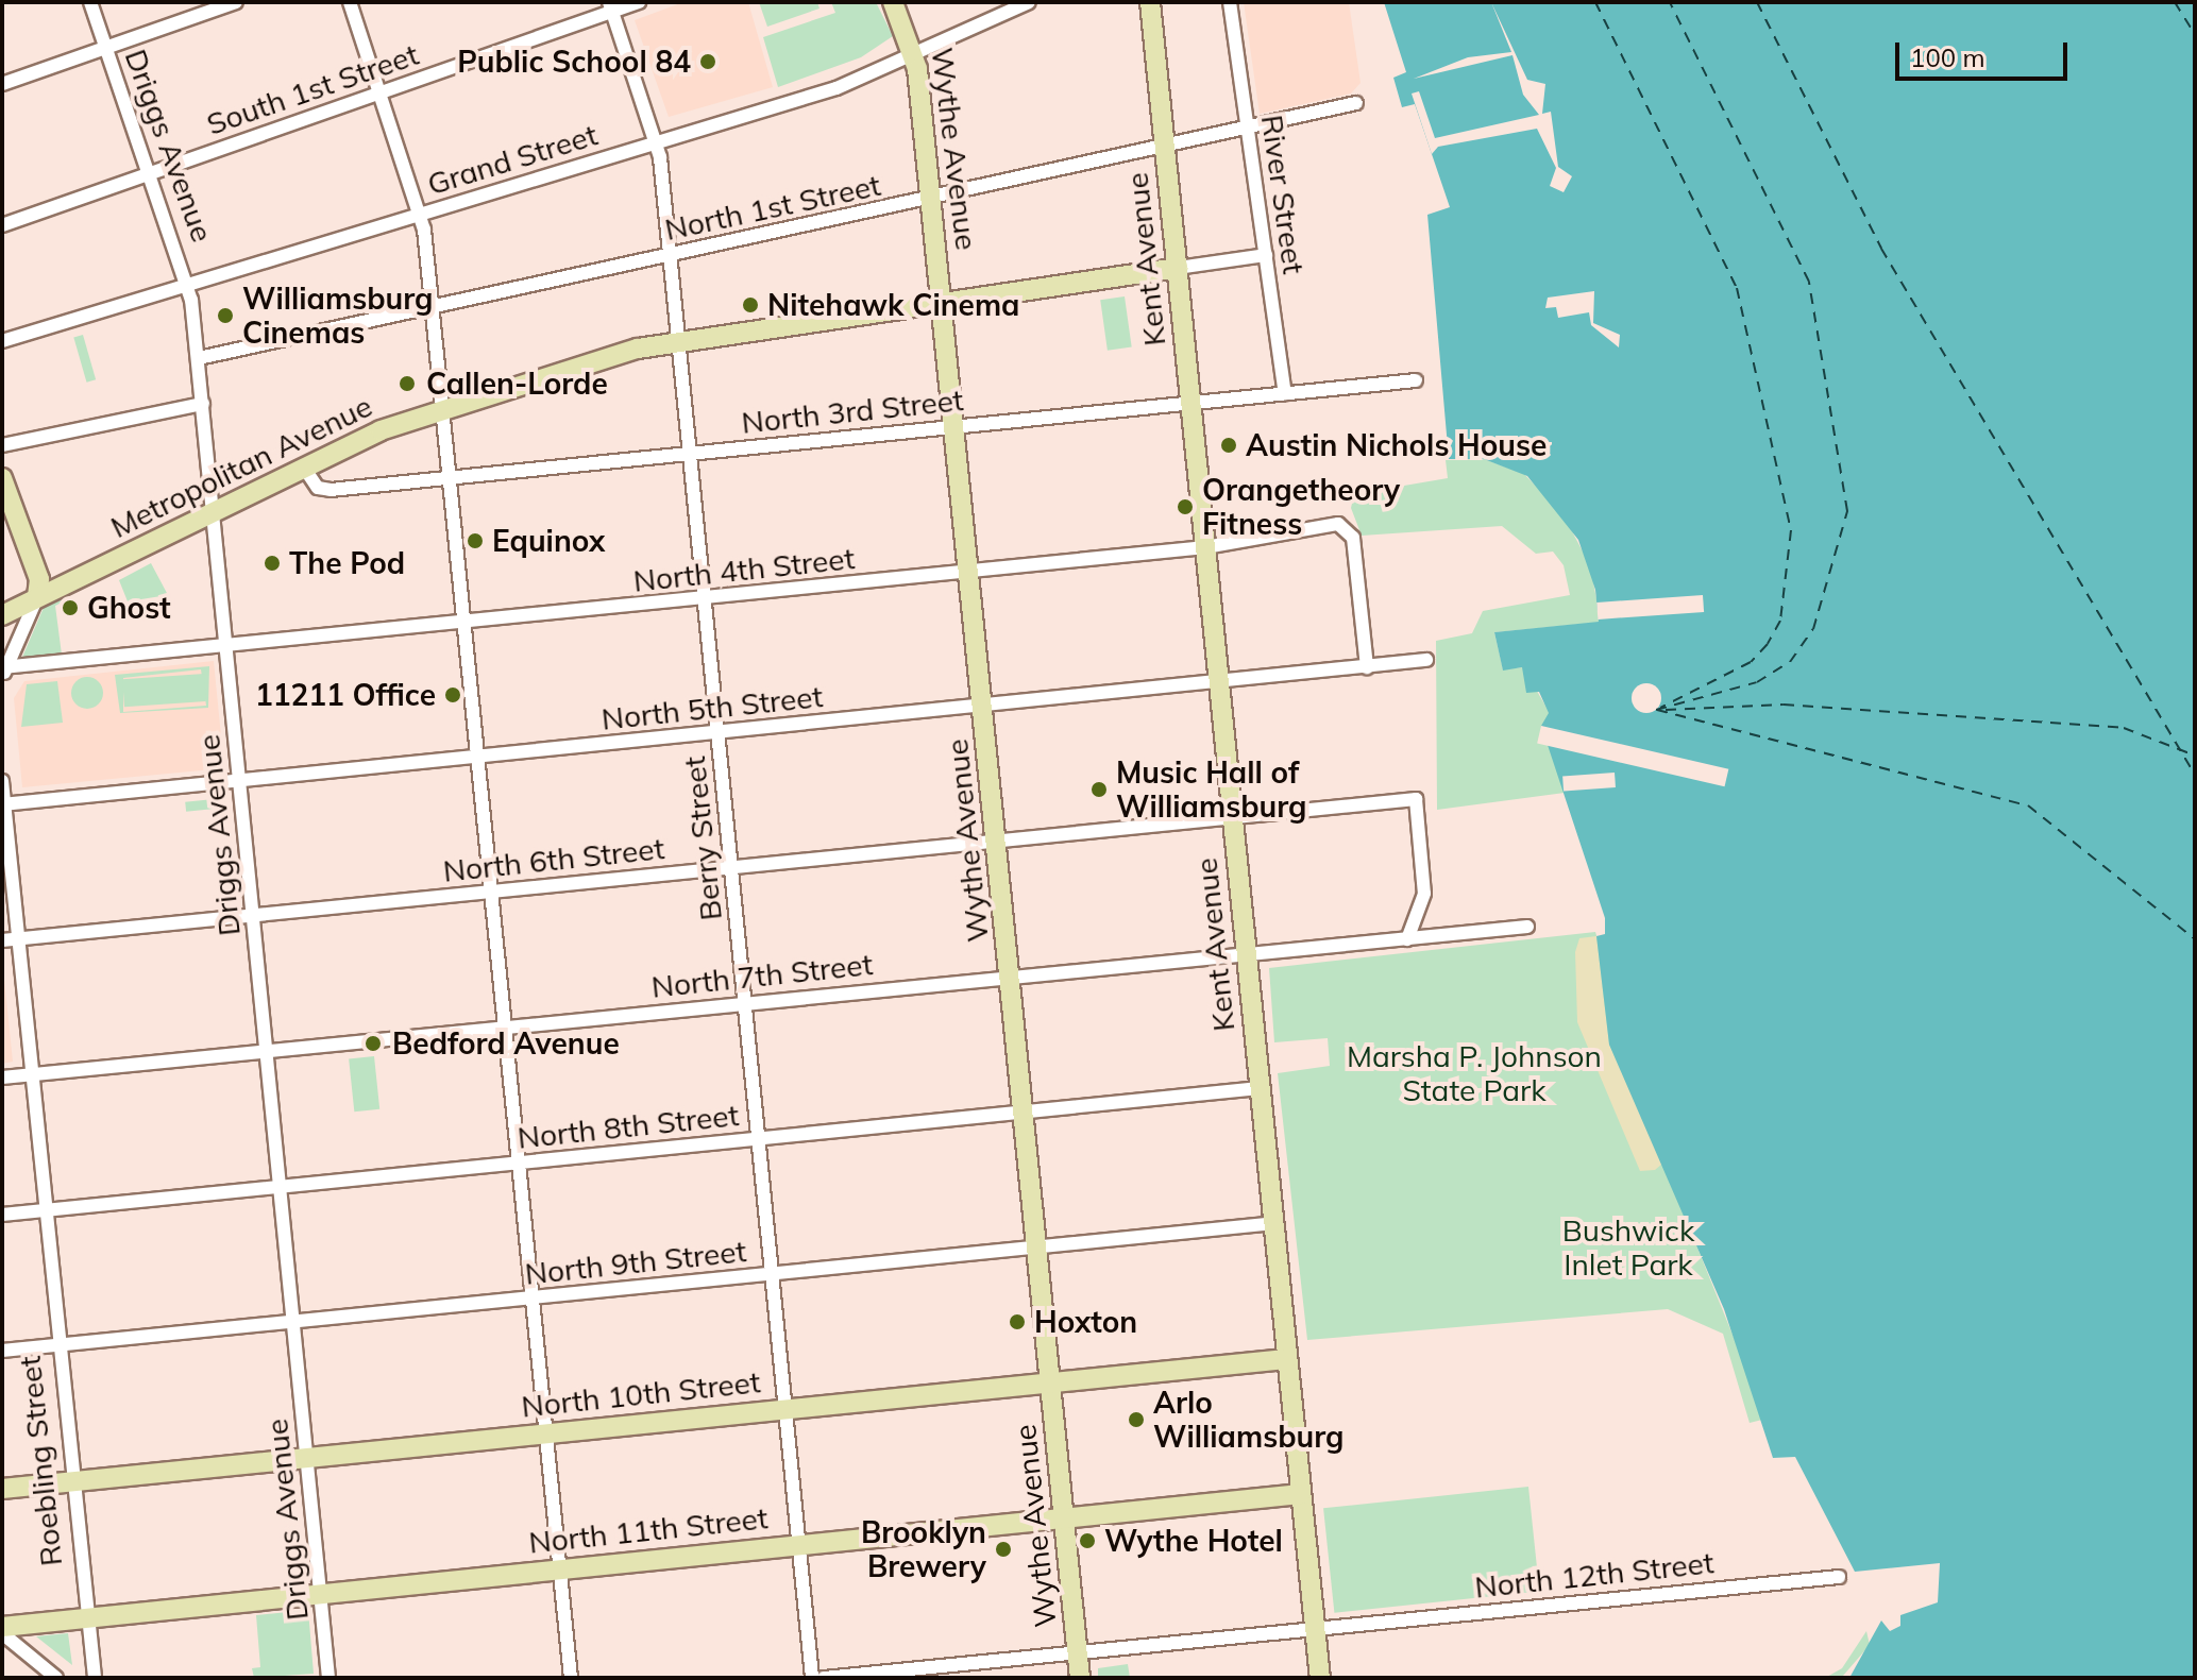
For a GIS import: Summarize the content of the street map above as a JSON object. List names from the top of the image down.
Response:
{
  "streets": {
    "main road": [
      "Wythe Avenue",
      "Kent Avenue",
      "Metropolitan Avenue",
      "North 10th Street",
      "North 11th Street"
    ],
    "street": [
      "South 1st Street",
      "Driggs Avenue",
      "Grand Street",
      "River Street",
      "North 1st Street",
      "North 3rd Street",
      "North 4th Street",
      "North 5th Street",
      "Berry Street",
      "North 6th Street",
      "North 7th Street",
      "North 8th Street",
      "North 9th Street",
      "Roebling Street",
      "North 12th Street"
    ]
  },
  "crossings": [
    ["South 1st Street", "Driggs Avenue"],
    ["South 1st Street", "Berry Street"],
    ["Driggs Avenue", "Grand Street"],
    ["Driggs Avenue", "North 1st Street"],
    ["Driggs Avenue", "Metropolitan Avenue"],
    ["Driggs Avenue", "North 4th Street"],
    ["Driggs Avenue", "North 5th Street"],
    ["Driggs Avenue", "North 6th Street"],
    ["Driggs Avenue", "North 7th Street"],
    ["Driggs Avenue", "North 8th Street"],
    ["Driggs Avenue", "North 9th Street"],
    ["Driggs Avenue", "North 10th Street"],
    ["Driggs Avenue", "North 11th Street"],
    ["Wythe Avenue", "Grand Street"],
    ["Wythe Avenue", "North 1st Street"],
    ["Wythe Avenue", "North 3rd Street"],
    ["Wythe Avenue", "Metropolitan Avenue"],
    ["Wythe Avenue", "North 4th Street"],
    ["Wythe Avenue", "North 5th Street"],
    ["Wythe Avenue", "North 6th Street"],
    ["Wythe Avenue", "North 7th Street"],
    ["Wythe Avenue", "North 8th Street"],
    ["Wythe Avenue", "North 9th Street"],
    ["Wythe Avenue", "North 10th Street"],
    ["Wythe Avenue", "North 11th Street"],
    ["Grand Street", "Berry Street"],
    ["River Street", "North 1st Street"],
    ["River Street", "North 3rd Street"],
    ["River Street", "Metropolitan Avenue"],
    ["North 1st Street", "Kent Avenue"],
    ["North 1st Street", "Berry Street"],
    ["Kent Avenue", "North 3rd Street"],
    ["Kent Avenue", "Metropolitan Avenue"],
    ["Kent Avenue", "North 4th Street"],
    ["Kent Avenue", "North 5th Street"],
    ["Kent Avenue", "North 6th Street"],
    ["Kent Avenue", "North 7th Street"],
    ["Kent Avenue", "North 8th Street"],
    ["Kent Avenue", "North 9th Street"],
    ["Kent Avenue", "North 10th Street"],
    ["Kent Avenue", "North 11th Street"],
    ["Kent Avenue", "North 12th Street"],
    ["North 3rd Street", "Metropolitan Avenue"],
    ["North 3rd Street", "Berry Street"],
    ["Metropolitan Avenue", "Berry Street"],
    ["North 4th Street", "North 5th Street"],
    ["North 4th Street", "Berry Street"],
    ["North 5th Street", "Berry Street"],
    ["North 5th Street", "Roebling Street"],
    ["Berry Street", "North 6th Street"],
    ["Berry Street", "North 7th Street"],
    ["Berry Street", "North 8th Street"],
    ["Berry Street", "North 9th Street"],
    ["Berry Street", "North 10th Street"],
    ["Berry Street", "North 11th Street"],
    ["North 6th Street", "North 7th Street"],
    ["North 6th Street", "Roebling Street"],
    ["North 7th Street", "Roebling Street"],
    ["North 8th Street", "Roebling Street"],
    ["North 9th Street", "Roebling Street"],
    ["North 10th Street", "Roebling Street"],
    ["Roebling Street", "North 11th Street"]
  ],
  "parks": ["Marsha P. Johnson State Park", "Bushwick Inlet Park"],
  "places": [
    "Public School 84",
    "Nitehawk Cinema",
    "Williamsburg Cinemas",
    "Callen-Lorde",
    "Austin Nichols House",
    "Orangetheory Fitness",
    "Equinox",
    "The Pod",
    "Ghost",
    "11211 Office",
    "Music Hall of Williamsburg",
    "Bedford Avenue",
    "Hoxton",
    "Arlo Williamsburg",
    "Wythe Hotel",
    "Brooklyn Brewery"
  ],
  "scale_bar": "100 m"
}
